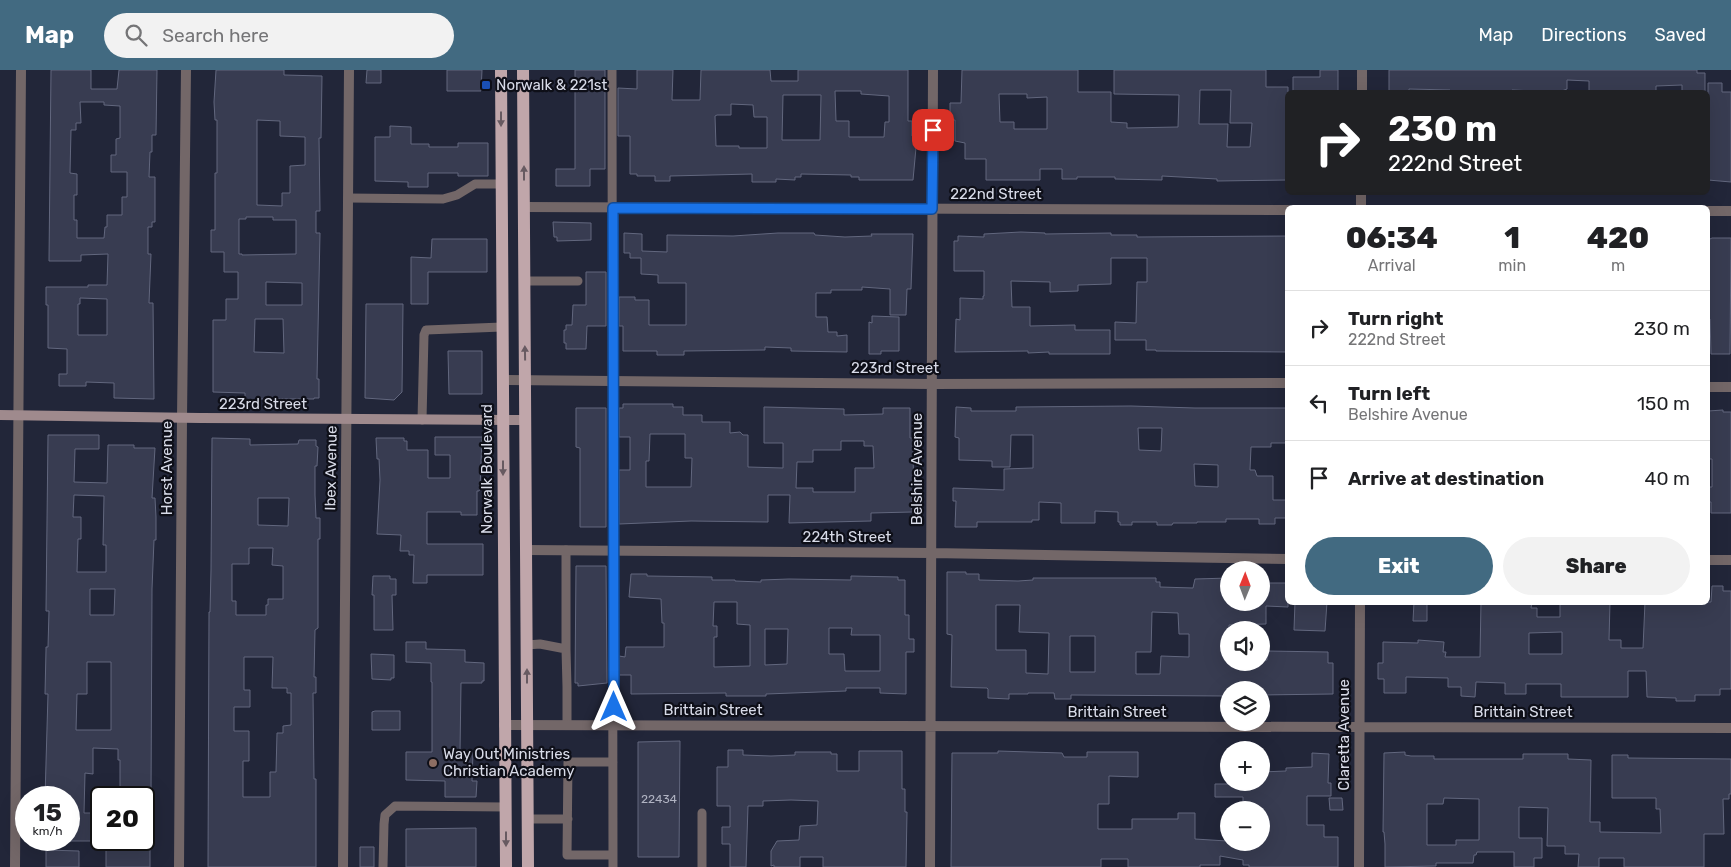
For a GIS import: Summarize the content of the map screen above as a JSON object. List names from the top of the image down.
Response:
{
  "streets": {
    "main road": ["Norwalk Boulevard"],
    "street": [
      "222nd Street",
      "223rd Street",
      "Horst Avenue",
      "Ibex Avenue",
      "Belshire Avenue",
      "224th Street",
      "Brittain Street",
      "Claretta Avenue"
    ]
  },
  "crossings": [
    ["222nd Street", "Belshire Avenue"],
    ["223rd Street", "Horst Avenue"],
    ["223rd Street", "Ibex Avenue"],
    ["223rd Street", "Norwalk Boulevard"],
    ["223rd Street", "Belshire Avenue"],
    ["Norwalk Boulevard", "Brittain Street"],
    ["Belshire Avenue", "224th Street"],
    ["Belshire Avenue", "Brittain Street"],
    ["Brittain Street", "Claretta Avenue"]
  ],
  "places": {
    "transit": ["Norwalk & 221st"],
    "other": ["Way Out Ministries Christian Academy"]
  },
  "house_numbers": ["22434"],
  "north": "top",
  "page": {
    "header": "Map",
    "search": "Search here",
    "nav": ["Map", "Directions", "Saved"],
    "turn": ["230 m", "222nd Street"],
    "eta": [
      "06:34",
      "Arrival",
      "1",
      "min",
      "420",
      "m"
    ],
    "list": [
      {
        "name": "Turn right",
        "note": "222nd Street",
        "value": "230 m"
      },
      {
        "name": "Turn left",
        "note": "Belshire Avenue",
        "value": "150 m"
      },
      {
        "name": "Arrive at destination",
        "value": "40 m"
      }
    ],
    "buttons": ["Exit", "Share"],
    "map_buttons": ["+", "−"],
    "speed": "15 km/h",
    "limit": "20"
  }
}
